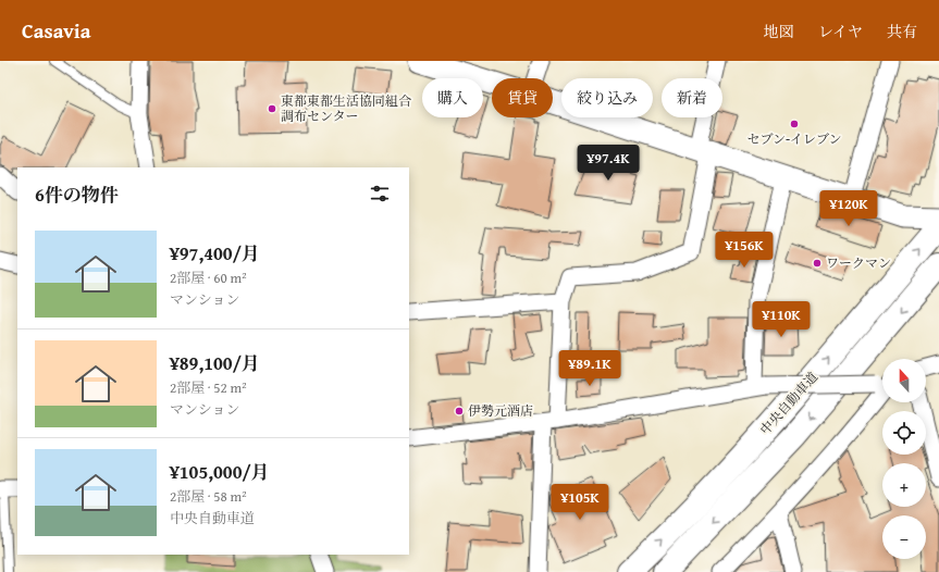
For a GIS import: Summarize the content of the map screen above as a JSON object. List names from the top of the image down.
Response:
{
  "streets": {
    "highway": ["中央自動車道"]
  },
  "places": [
    "東都東都生活協同組合 調布センター",
    "セブン-イレブン",
    "ワークマン",
    "伊勢元酒店"
  ],
  "north": "top",
  "page": {
    "header": "Casavia",
    "nav": ["地図", "レイヤ", "共有"],
    "chip": [
      "購入",
      "賃貸",
      "絞り込み",
      "新着"
    ],
    "price": [
      "¥97.4K",
      "¥120K",
      "¥156K",
      "¥110K",
      "¥89.1K",
      "¥105K"
    ],
    "heading": "6件の物件",
    "list": [
      {
        "name": "¥97,400/月",
        "note": "2部屋 · 60 m² · マンション"
      },
      {
        "name": "¥89,100/月",
        "note": "2部屋 · 52 m² · マンション"
      },
      {
        "name": "¥105,000/月",
        "note": "2部屋 · 58 m² · 中央自動車道"
      }
    ],
    "map_buttons": ["+", "−"]
  }
}
